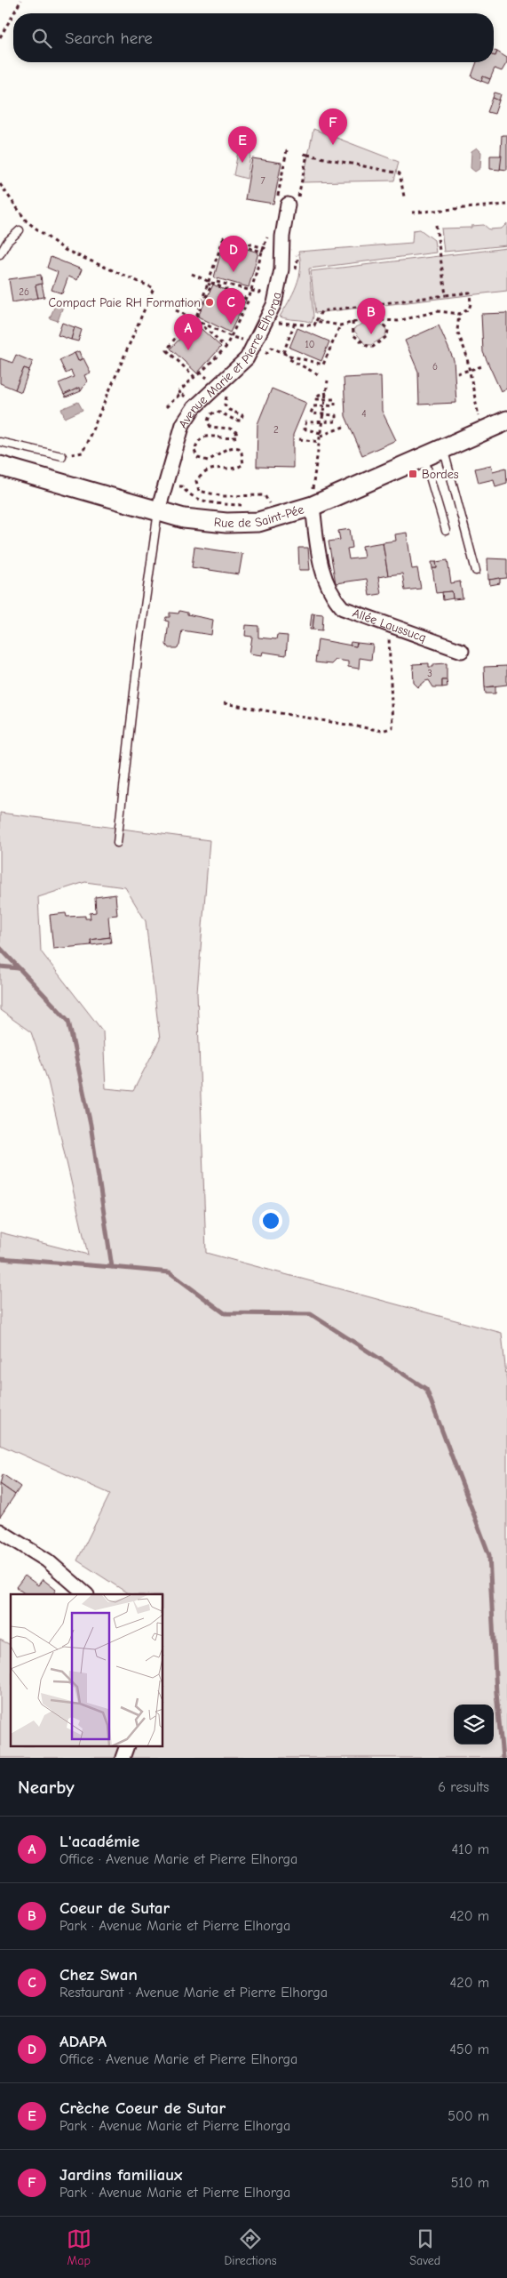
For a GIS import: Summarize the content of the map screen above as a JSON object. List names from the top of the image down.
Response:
{
  "streets": {
    "main road": ["Rue de Saint-Pée"],
    "street": ["Avenue Marie et Pierre Elhorga", "Allée Laussucq"]
  },
  "crossings": [
    ["Avenue Marie et Pierre Elhorga", "Rue de Saint-Pée"],
    ["Rue de Saint-Pée", "Allée Laussucq"]
  ],
  "places": {
    "other": ["Compact Paie RH Formation"],
    "transit": ["Bordes"]
  },
  "house_numbers": [
    "7",
    "26",
    "10",
    "6",
    "4",
    "2",
    "3"
  ],
  "page": {
    "search": "Search here",
    "pins": [
      "F",
      "E",
      "D",
      "C",
      "B",
      "A"
    ],
    "heading": ["Nearby", "6 results"],
    "list": [
      {
        "mark": "A",
        "name": "L'académie",
        "note": "Office · Avenue Marie et Pierre Elhorga",
        "value": "410 m"
      },
      {
        "mark": "B",
        "name": "Coeur de Sutar",
        "note": "Park · Avenue Marie et Pierre Elhorga",
        "value": "420 m"
      },
      {
        "mark": "C",
        "name": "Chez Swan",
        "note": "Restaurant · Avenue Marie et Pierre Elhorga",
        "value": "420 m"
      },
      {
        "mark": "D",
        "name": "ADAPA",
        "note": "Office · Avenue Marie et Pierre Elhorga",
        "value": "450 m"
      },
      {
        "mark": "E",
        "name": "Crèche Coeur de Sutar",
        "note": "Park · Avenue Marie et Pierre Elhorga",
        "value": "500 m"
      },
      {
        "mark": "F",
        "name": "Jardins familiaux",
        "note": "Park · Avenue Marie et Pierre Elhorga",
        "value": "510 m"
      }
    ],
    "nav": ["Map", "Directions", "Saved"]
  }
}
